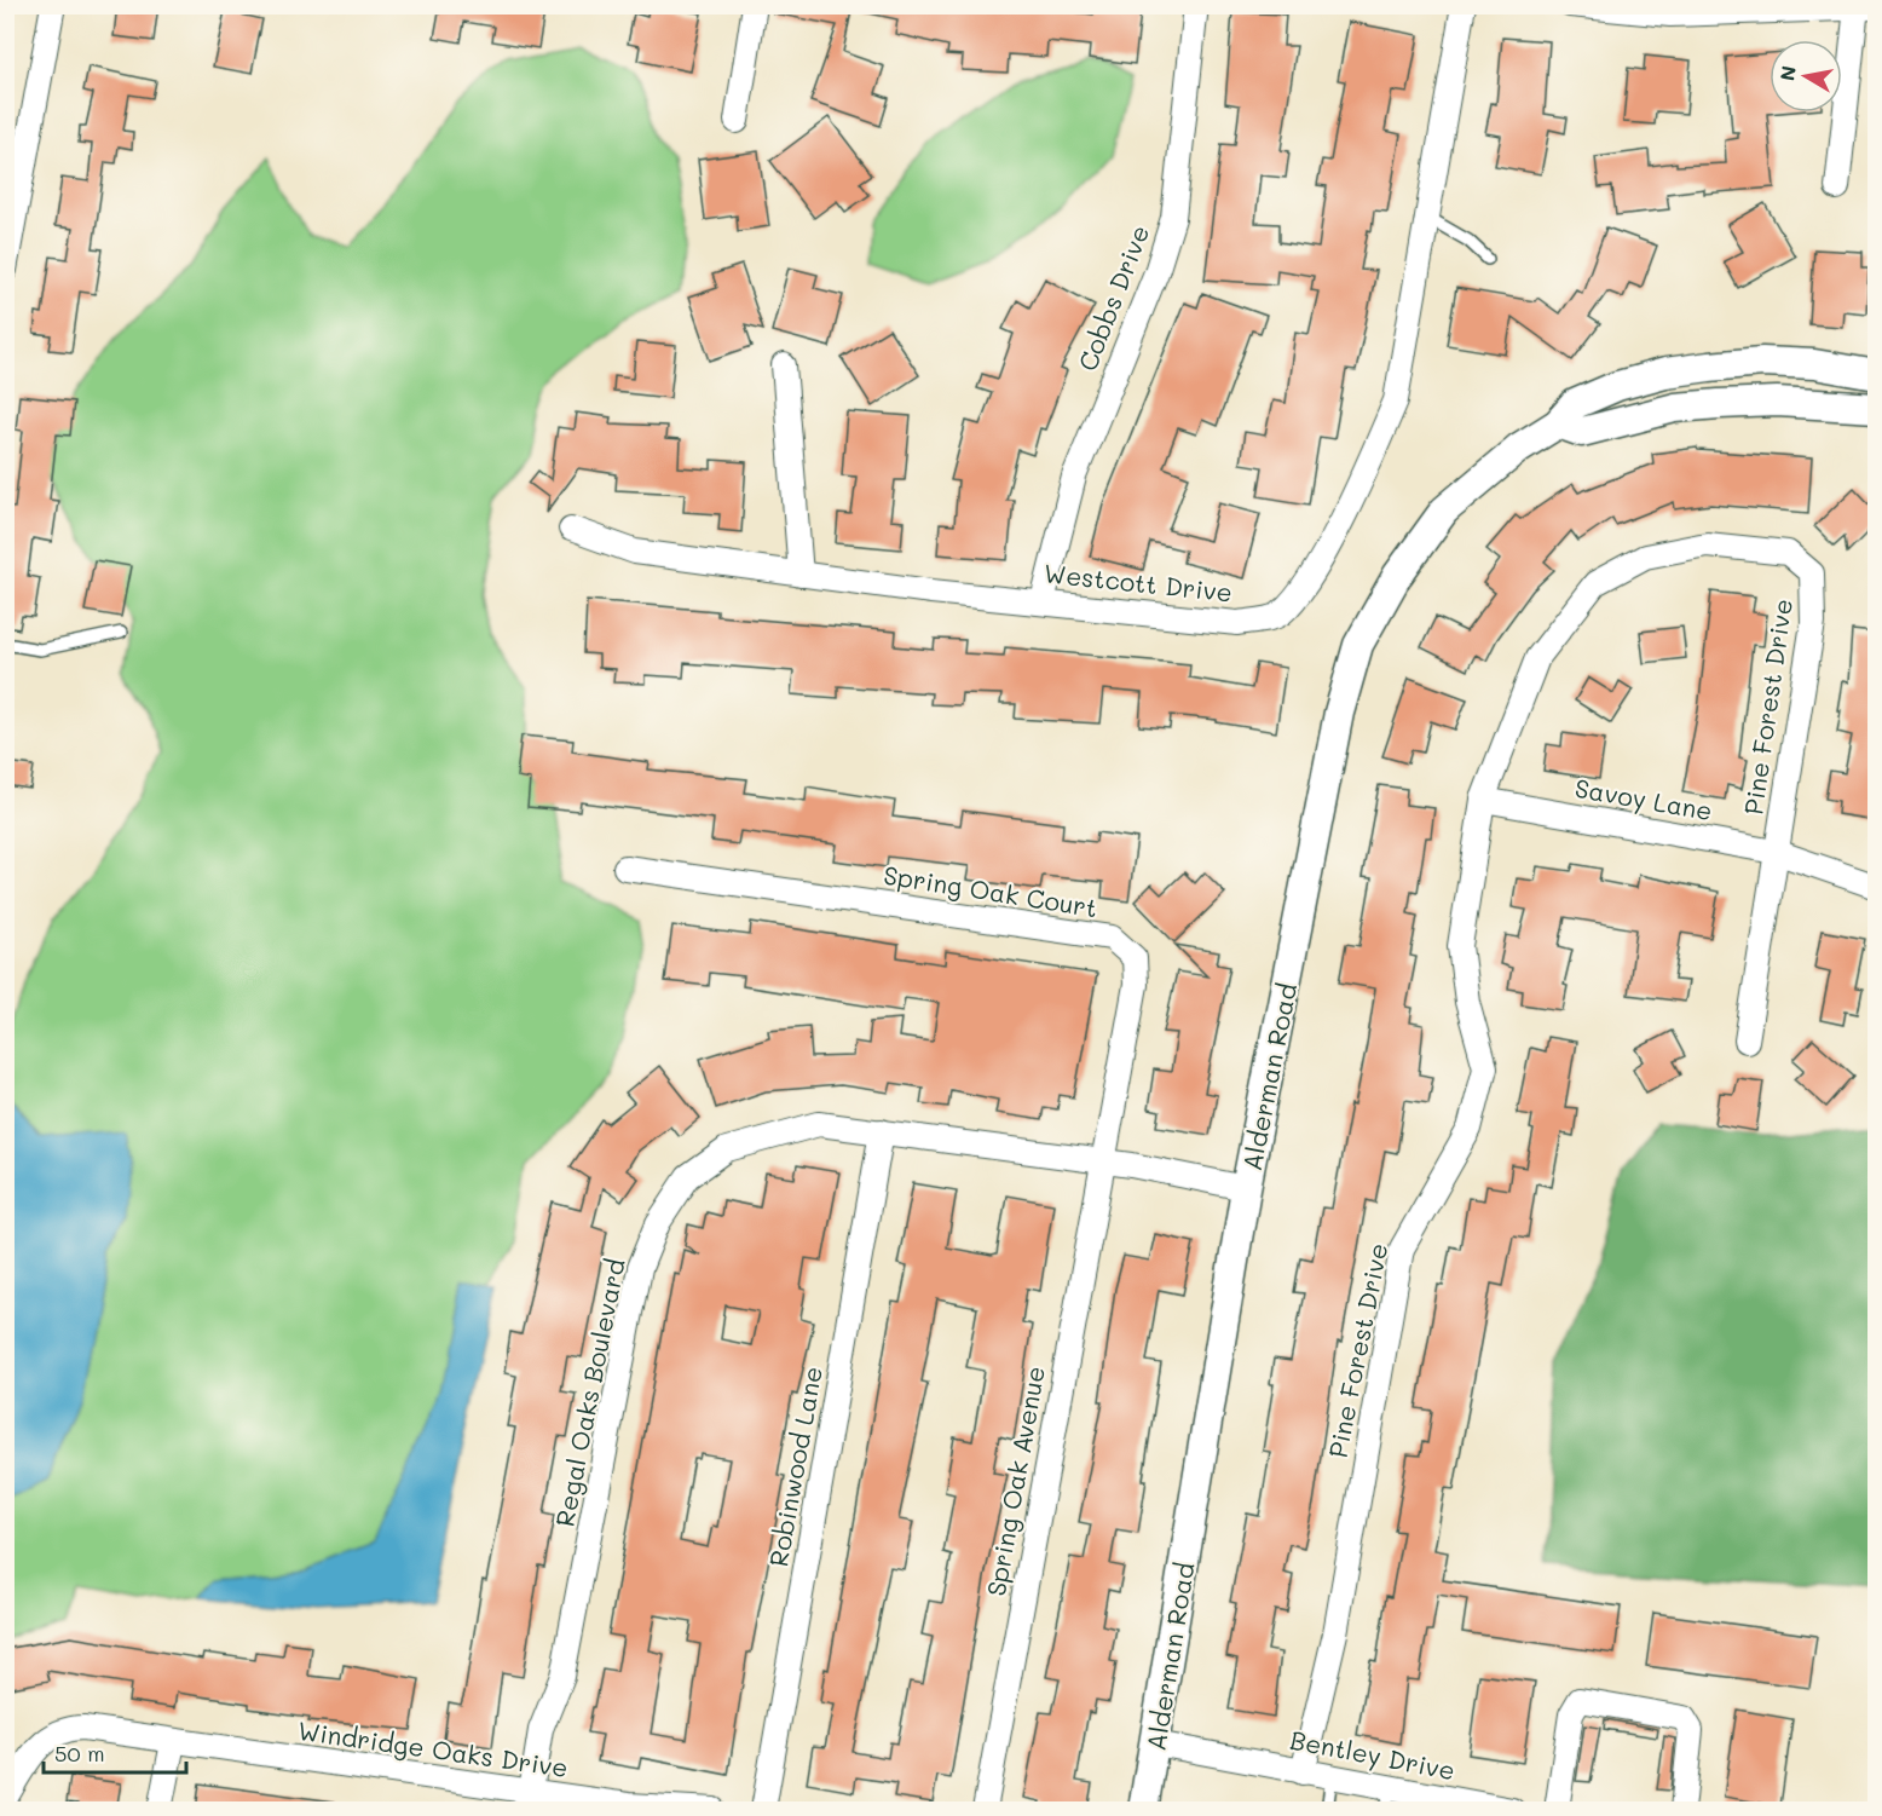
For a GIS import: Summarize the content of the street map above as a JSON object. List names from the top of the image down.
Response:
{
  "streets": {
    "street": [
      "Cobbs Drive",
      "Westcott Drive",
      "Pine Forest Drive",
      "Savoy Lane",
      "Spring Oak Court",
      "Alderman Road",
      "Regal Oaks Boulevard",
      "Robinwood Lane",
      "Spring Oak Avenue",
      "Windridge Oaks Drive",
      "Bentley Drive"
    ]
  },
  "crossings": [
    ["Cobbs Drive", "Westcott Drive"],
    ["Pine Forest Drive", "Savoy Lane"],
    ["Pine Forest Drive", "Bentley Drive"],
    ["Spring Oak Court", "Regal Oaks Boulevard"],
    ["Spring Oak Court", "Spring Oak Avenue"],
    ["Alderman Road", "Regal Oaks Boulevard"],
    ["Alderman Road", "Bentley Drive"],
    ["Regal Oaks Boulevard", "Robinwood Lane"],
    ["Regal Oaks Boulevard", "Spring Oak Avenue"],
    ["Regal Oaks Boulevard", "Windridge Oaks Drive"]
  ],
  "scale_bar": "50 m",
  "north": "left"
}
